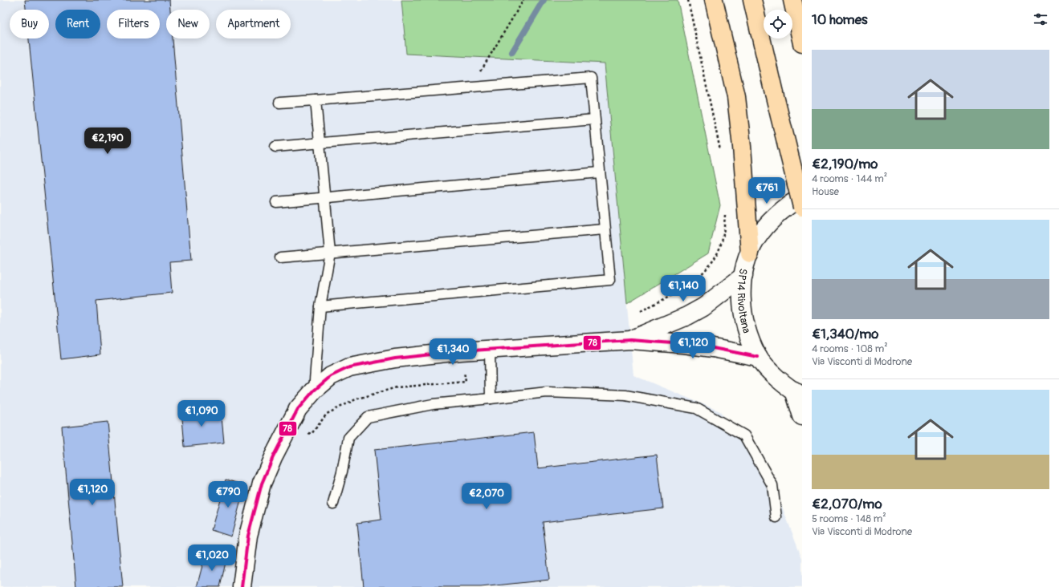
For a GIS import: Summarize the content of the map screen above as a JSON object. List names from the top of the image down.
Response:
{
  "streets": {
    "street": ["SP14 Rivoltana"]
  },
  "lines": ["transit line 78"],
  "page": {
    "heading": "10 homes",
    "chip": [
      "Buy",
      "Rent",
      "Filters",
      "New",
      "Apartment"
    ],
    "list": [
      {
        "name": "€2,190/mo",
        "note": "4 rooms · 144 m² · House"
      },
      {
        "name": "€1,340/mo",
        "note": "4 rooms · 108 m² · Via Visconti di Modrone"
      },
      {
        "name": "€2,070/mo",
        "note": "5 rooms · 148 m² · Via Visconti di Modrone"
      }
    ],
    "price": [
      "€2,190",
      "€761",
      "€1,140",
      "€1,120",
      "€1,340",
      "€1,090",
      "€1,120",
      "€790",
      "€2,070",
      "€1,020"
    ]
  }
}
